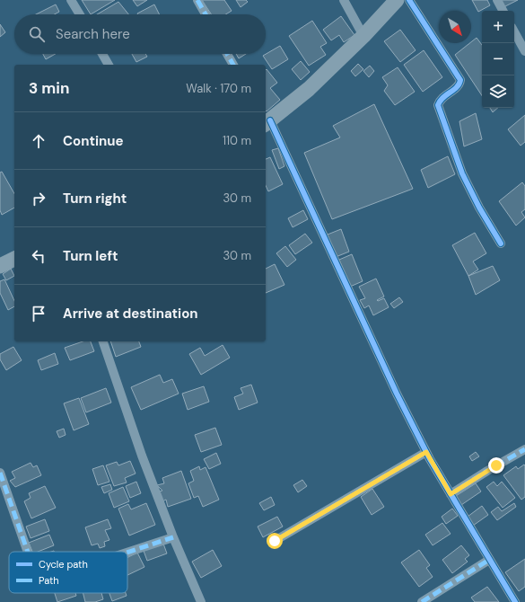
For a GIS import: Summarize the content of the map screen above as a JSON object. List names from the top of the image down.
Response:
{
  "legend": ["Cycle path", "Path"],
  "north": "bottom right",
  "page": {
    "map_buttons": ["+", "−"],
    "search": "Search here",
    "heading": ["3 min", "Walk · 170 m"],
    "list": [
      ["Continue", "110 m"],
      ["Turn right", "30 m"],
      ["Turn left", "30 m"],
      "Arrive at destination"
    ]
  }
}
